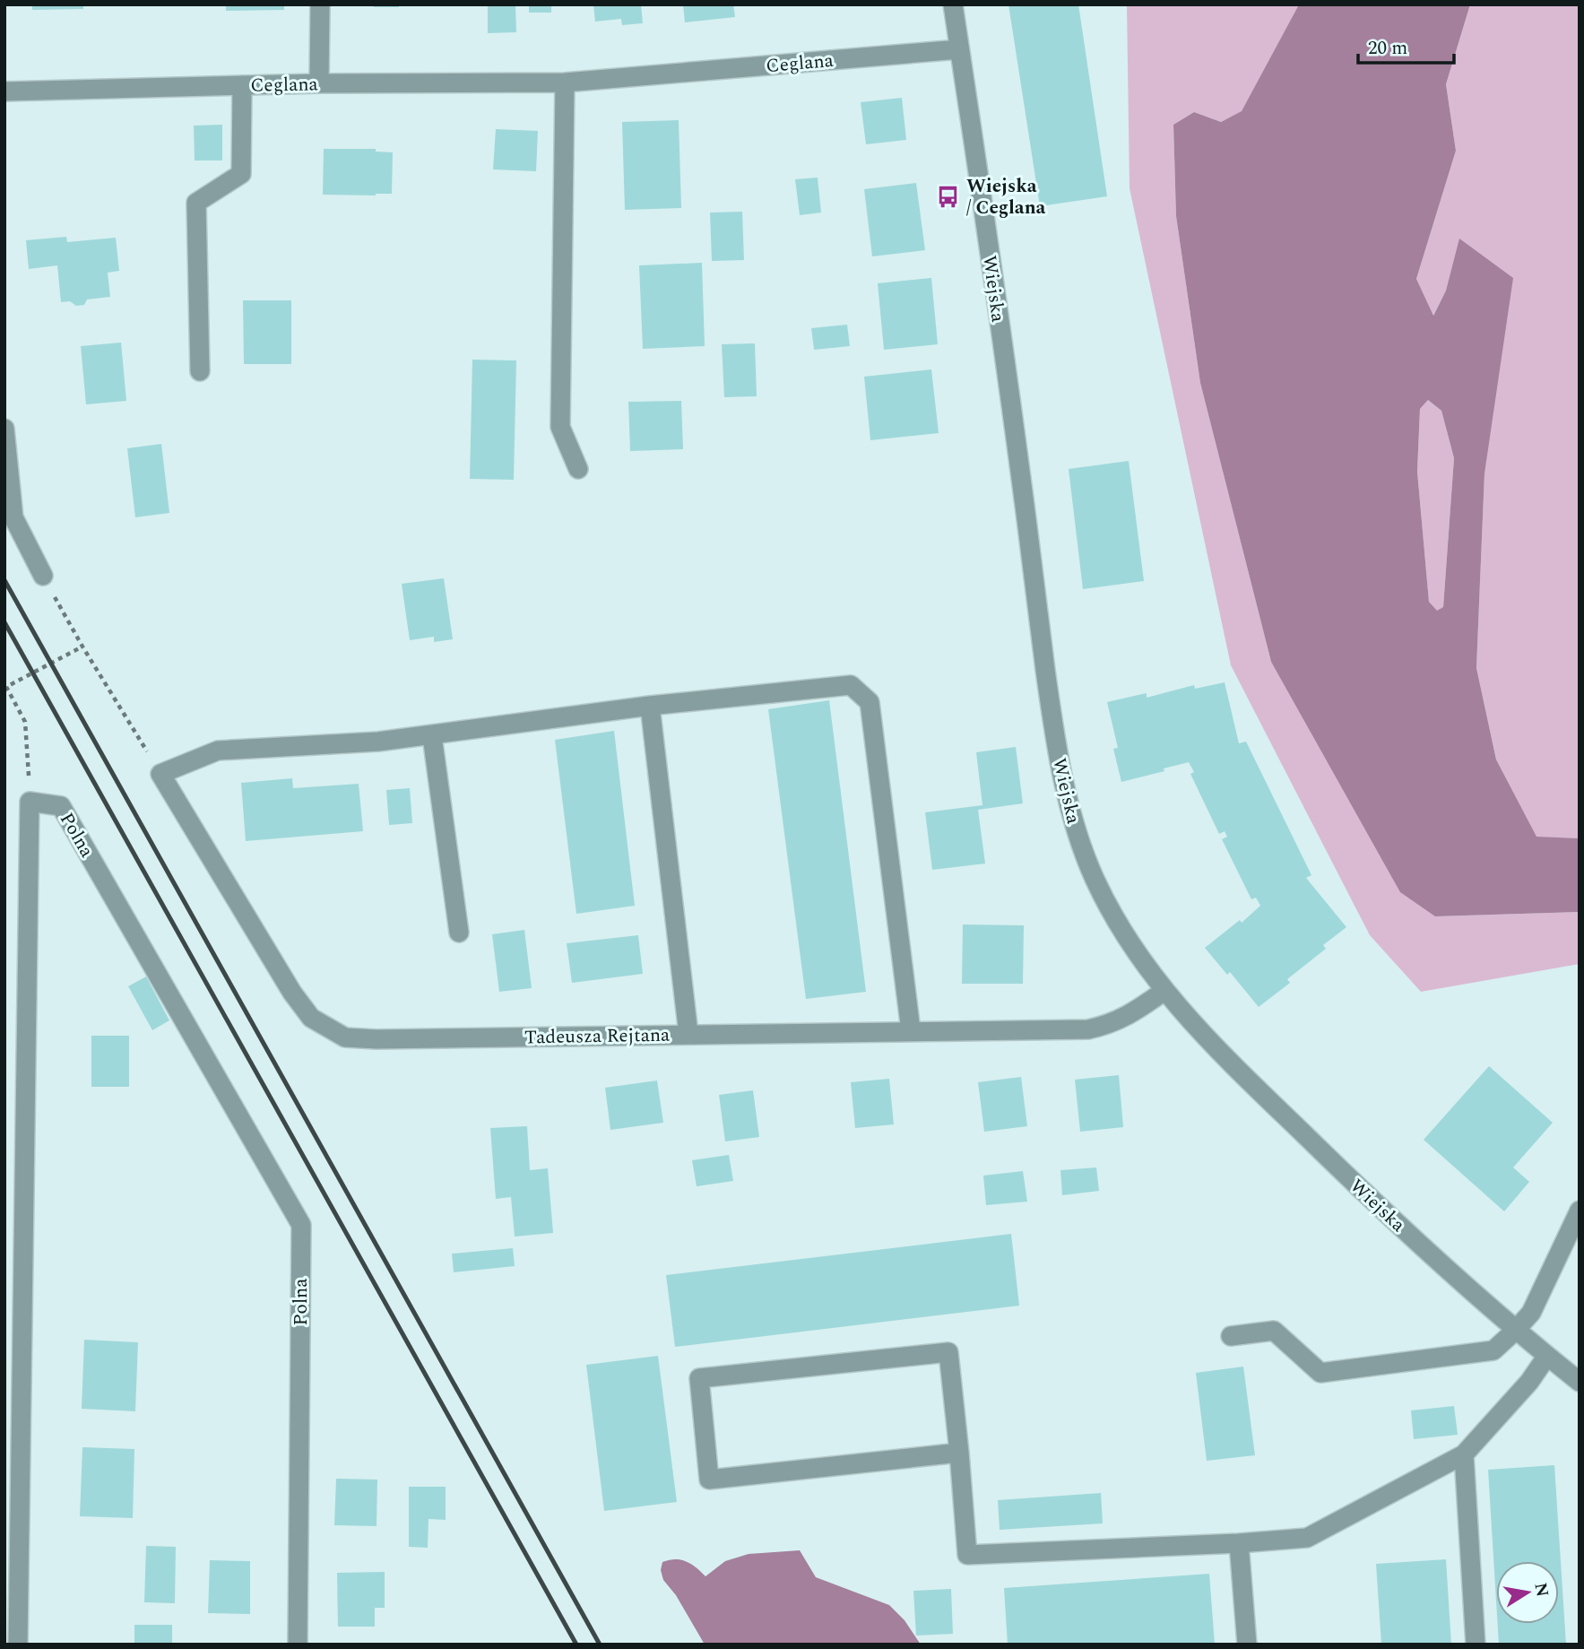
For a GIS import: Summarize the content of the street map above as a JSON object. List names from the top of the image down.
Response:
{
  "streets": {
    "street": [
      "Ceglana",
      "Wiejska",
      "Polna",
      "Tadeusza Rejtana"
    ]
  },
  "crossings": [
    ["Ceglana", "Wiejska"],
    ["Wiejska", "Tadeusza Rejtana"]
  ],
  "places": {
    "bus stop": ["Wiejska / Ceglana"]
  },
  "scale_bar": "20 m",
  "north": "right"
}
